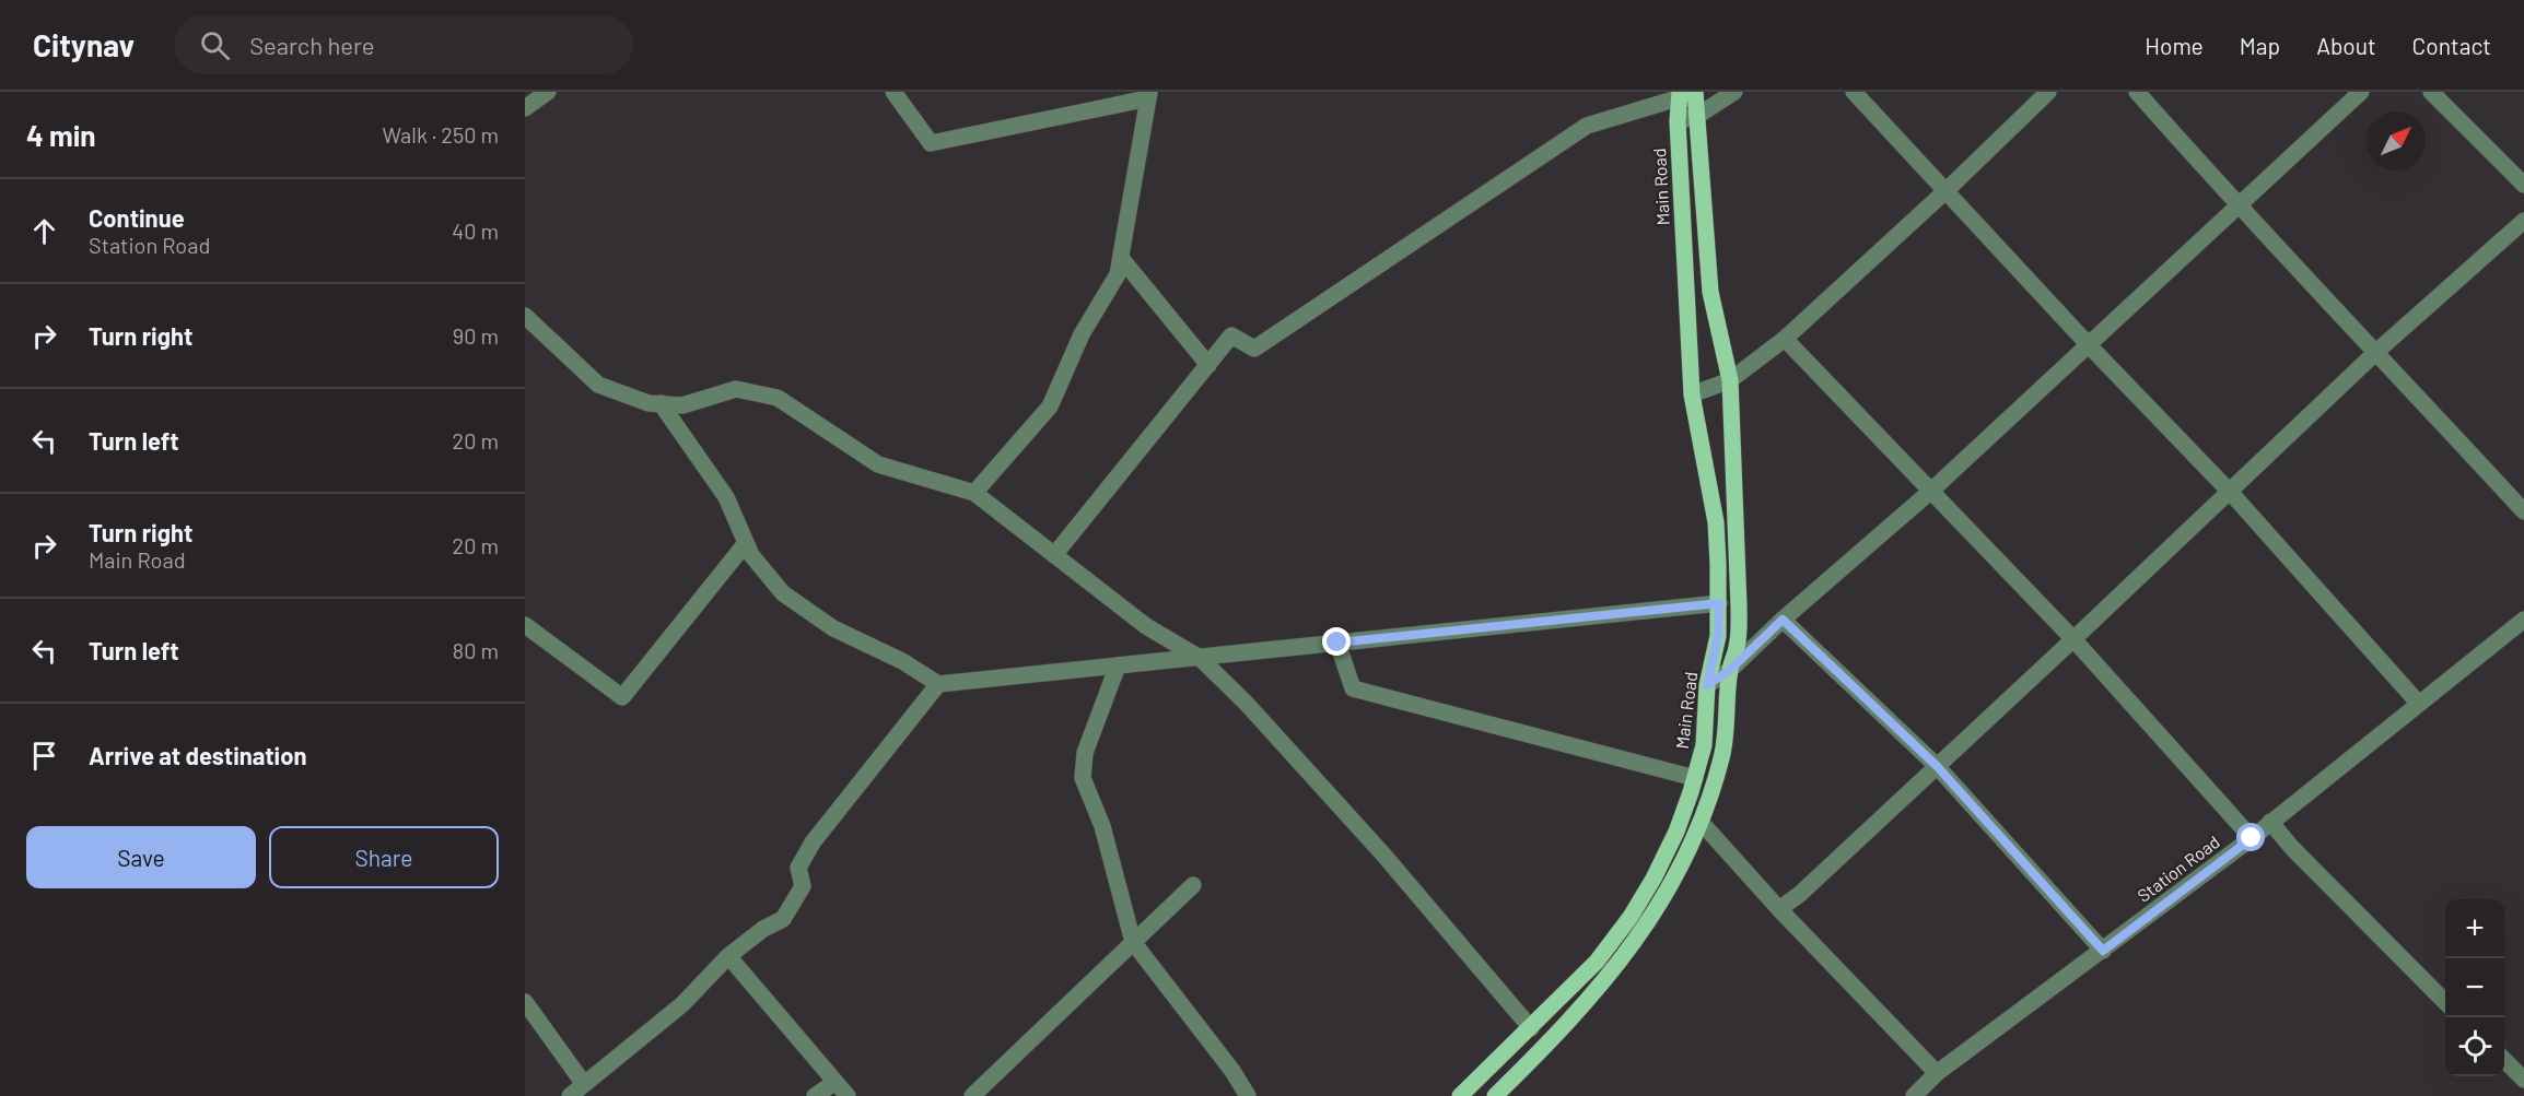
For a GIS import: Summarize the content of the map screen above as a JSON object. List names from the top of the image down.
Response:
{
  "streets": {
    "main road": ["Main Road"],
    "street": ["Station Road"]
  },
  "north": "top right",
  "page": {
    "header": "Citynav",
    "search": "Search here",
    "nav": [
      "Home",
      "Map",
      "About",
      "Contact"
    ],
    "heading": ["4 min", "Walk · 250 m"],
    "list": [
      ["Continue", "Station Road", "40 m"],
      ["Turn right", "90 m"],
      ["Turn left", "20 m"],
      ["Turn right", "Main Road", "20 m"],
      ["Turn left", "80 m"],
      "Arrive at destination"
    ],
    "buttons": ["Save", "Share"],
    "map_buttons": ["+", "−"]
  }
}
